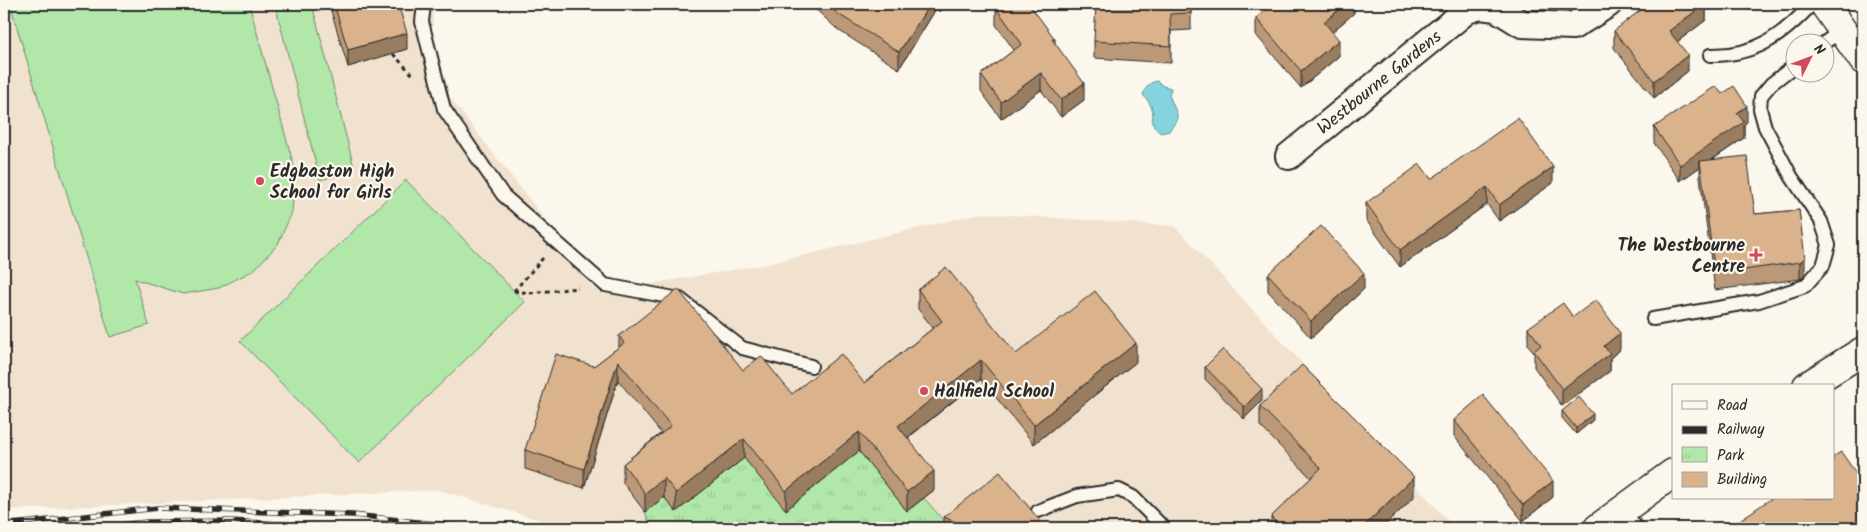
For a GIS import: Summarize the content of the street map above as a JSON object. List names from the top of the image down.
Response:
{
  "streets": {
    "street": ["Westbourne Gardens"]
  },
  "places": {
    "other": ["Edgbaston High School for Girls", "Hallfield School"],
    "health": ["The Westbourne Centre"]
  },
  "legend": [
    "Road",
    "Railway",
    "Park",
    "Building"
  ],
  "north": "top right"
}
